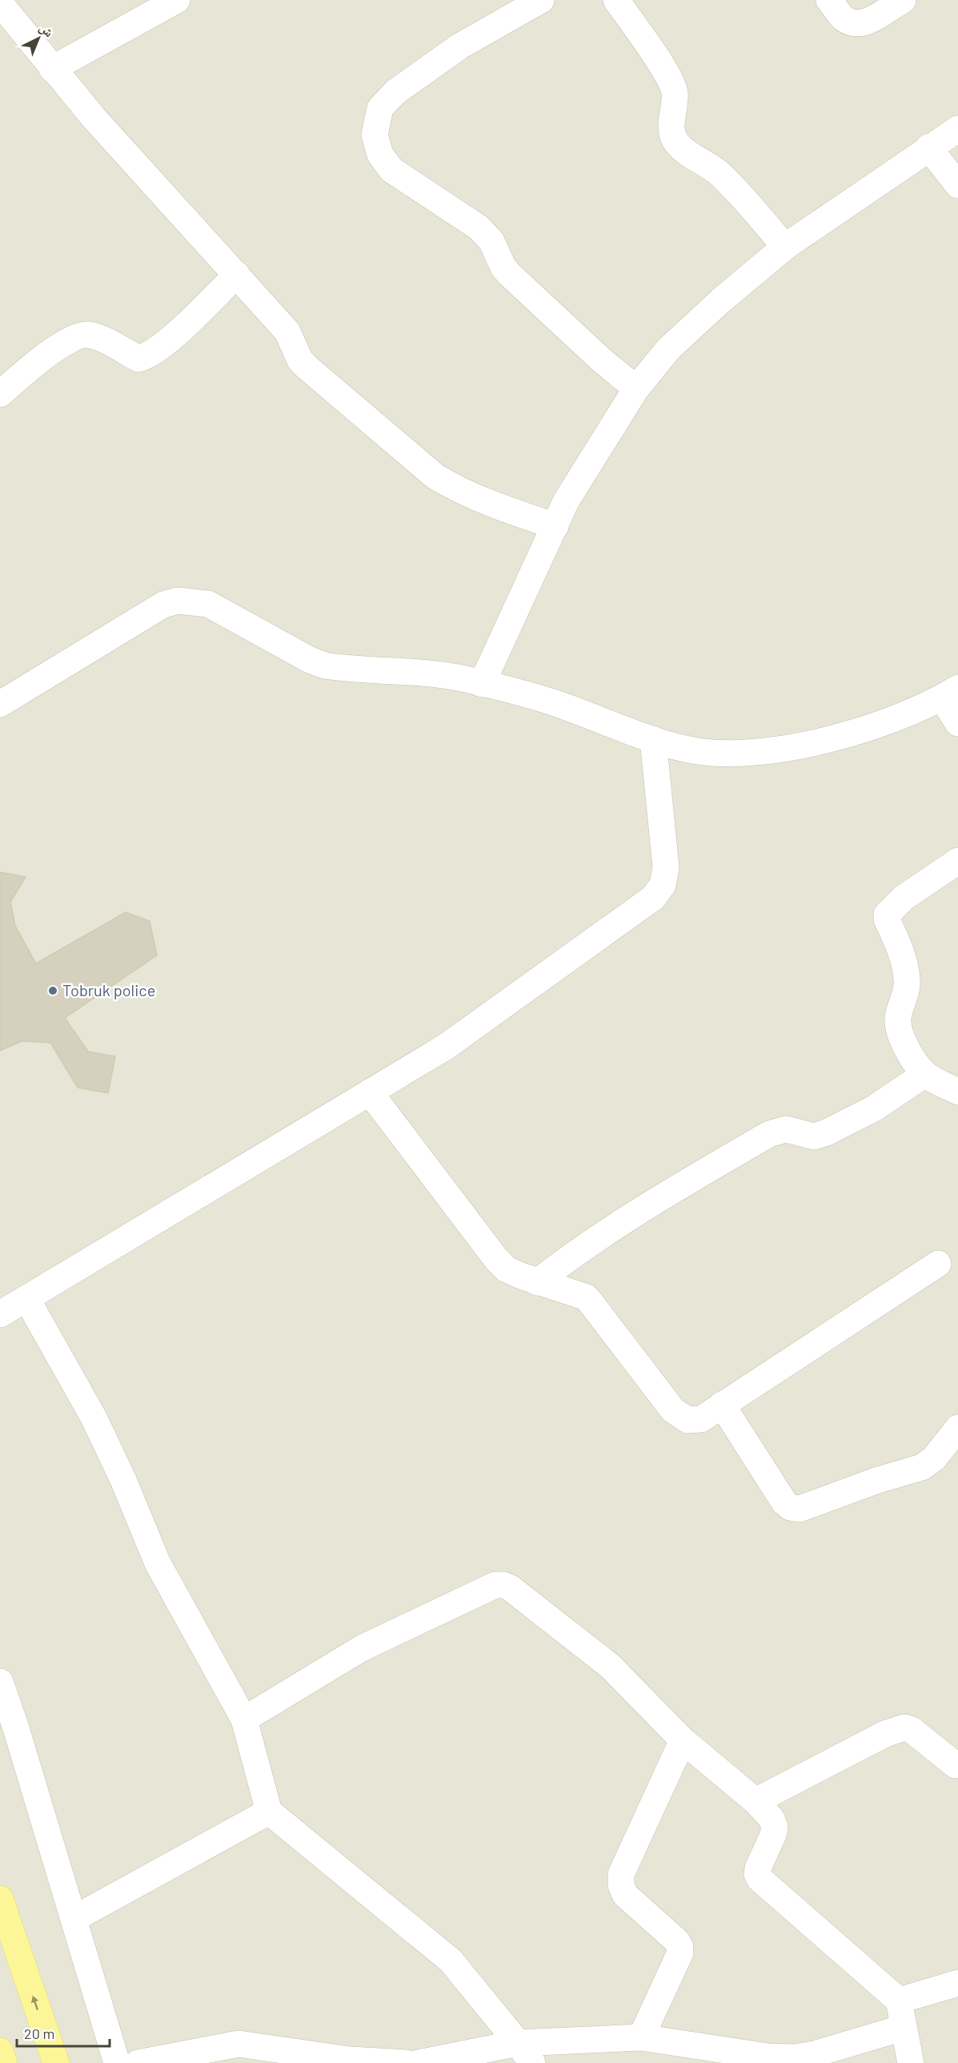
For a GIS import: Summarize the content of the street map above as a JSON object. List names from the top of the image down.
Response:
{
  "places": ["Tobruk police"],
  "scale_bar": "20 m",
  "north": "top right"
}
